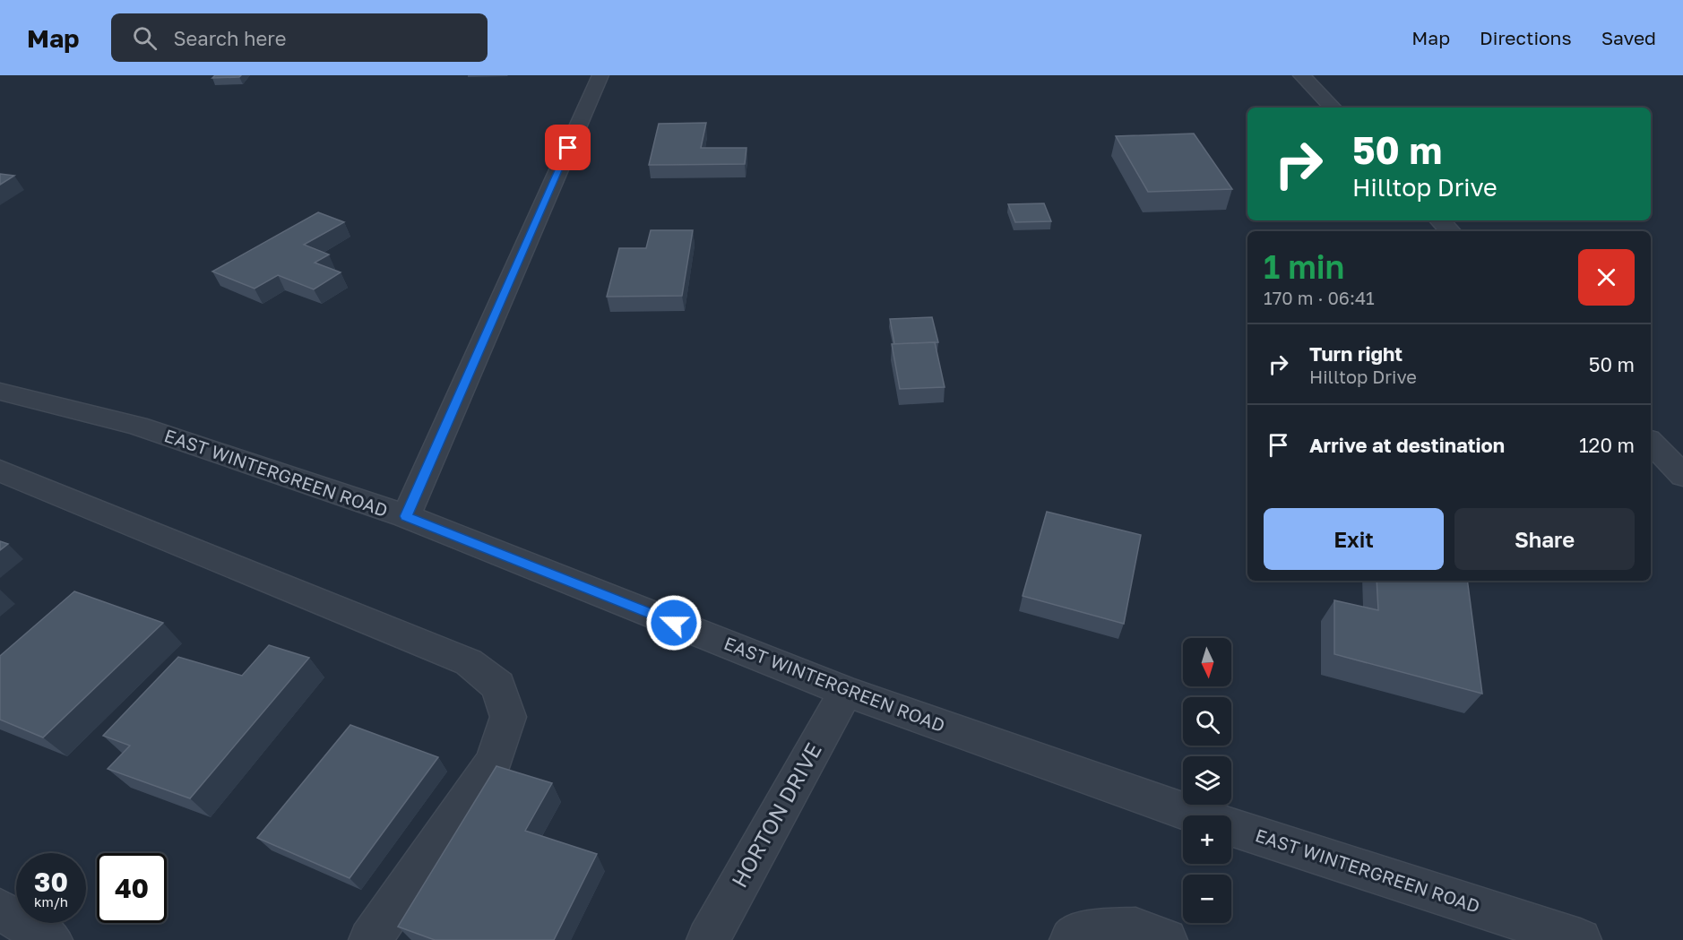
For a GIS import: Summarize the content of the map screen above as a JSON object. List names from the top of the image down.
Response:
{
  "streets": {
    "street": ["EAST WINTERGREEN ROAD", "HORTON DRIVE"]
  },
  "crossings": [
    ["EAST WINTERGREEN ROAD", "HORTON DRIVE"]
  ],
  "north": "bottom",
  "page": {
    "header": "Map",
    "search": "Search here",
    "nav": ["Map", "Directions", "Saved"],
    "turn": ["50 m", "Hilltop Drive"],
    "heading": ["1 min", "170 m · 06:41"],
    "list": [
      {
        "name": "Turn right",
        "note": "Hilltop Drive",
        "value": "50 m"
      },
      {
        "name": "Arrive at destination",
        "value": "120 m"
      }
    ],
    "buttons": ["Exit", "Share"],
    "map_buttons": ["+", "−"],
    "speed": "30 km/h",
    "limit": "40"
  }
}
